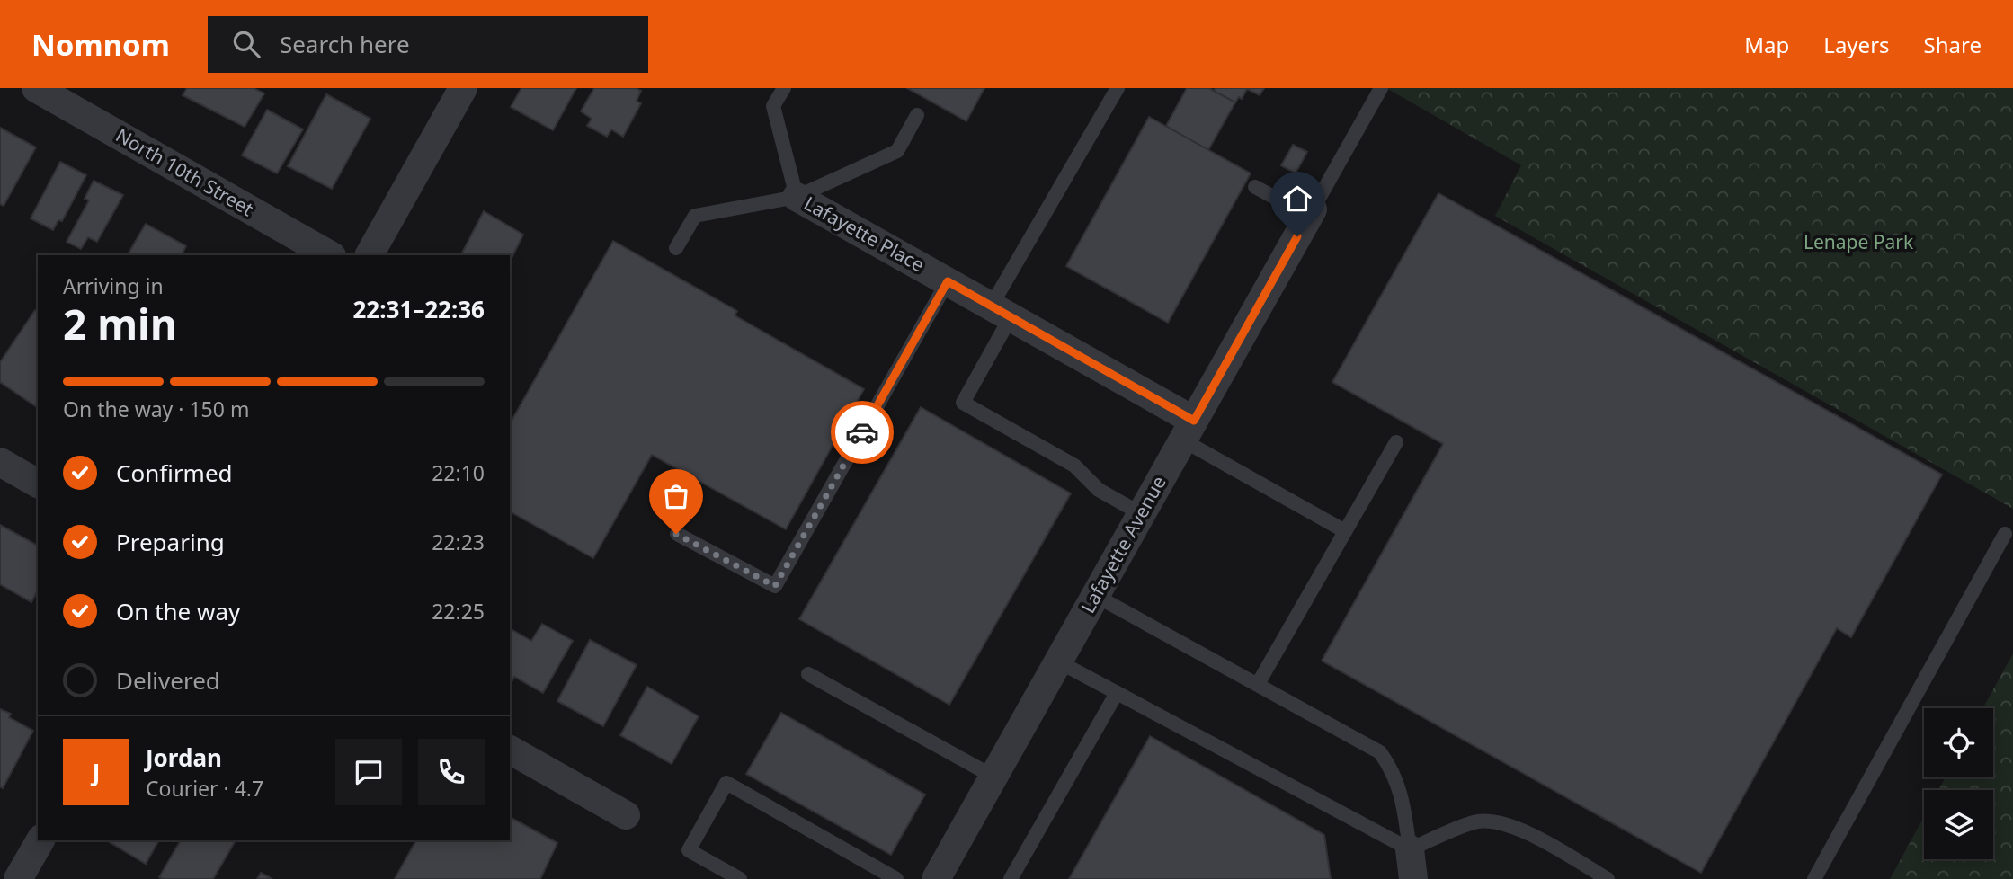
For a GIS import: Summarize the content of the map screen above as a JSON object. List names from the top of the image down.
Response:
{
  "streets": {
    "street": ["North 10th Street", "Lafayette Place", "Lafayette Avenue"]
  },
  "crossings": [
    ["Lafayette Place", "Lafayette Avenue"]
  ],
  "parks": ["Lenape Park"],
  "page": {
    "header": "Nomnom",
    "search": "Search here",
    "nav": ["Map", "Layers", "Share"],
    "heading": ["2 min", "Arriving in", "22:31–22:36"],
    "panel": ["Jordan", "Courier · 4.7"],
    "bar": "On the way · 150 m",
    "list": [
      ["Confirmed", "22:10"],
      ["Preparing", "22:23"],
      ["On the way", "22:25"],
      "Delivered"
    ],
    "round": "J"
  }
}
